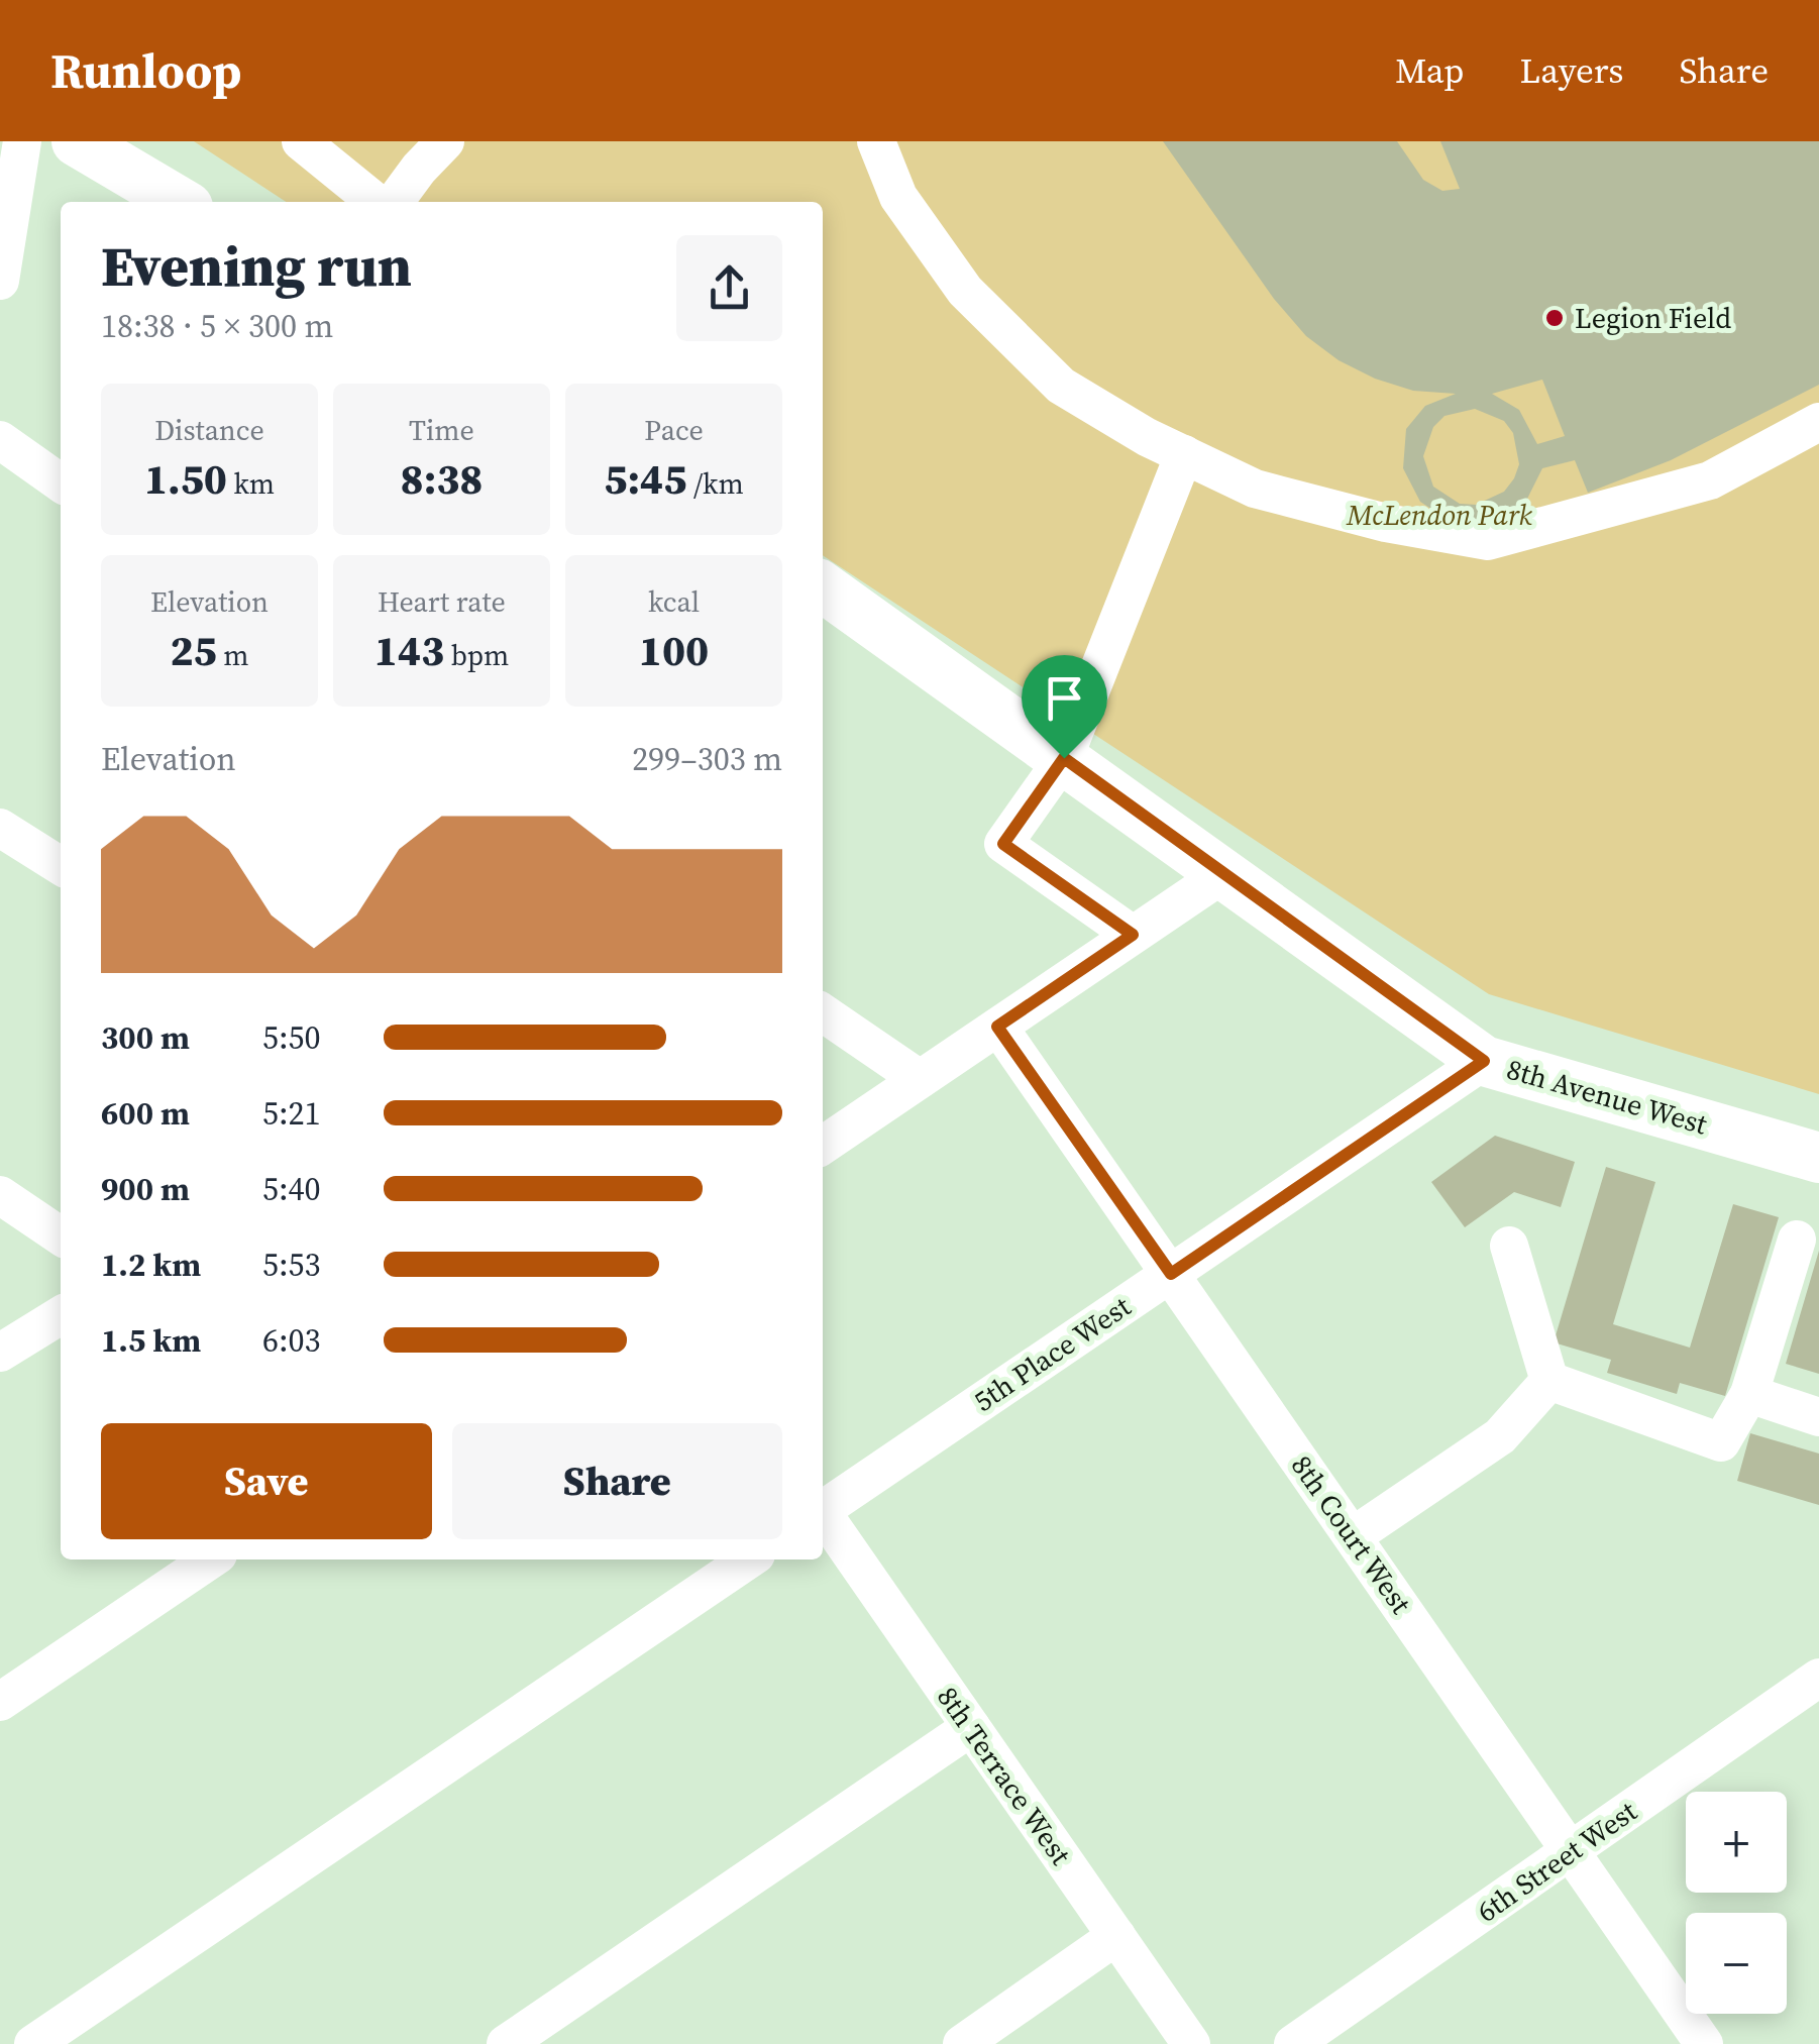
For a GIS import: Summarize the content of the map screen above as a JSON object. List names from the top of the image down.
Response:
{
  "streets": {
    "main road": ["8th Avenue West"],
    "street": [
      "5th Place West",
      "8th Court West",
      "8th Terrace West",
      "6th Street West"
    ]
  },
  "crossings": [
    ["8th Avenue West", "5th Place West"],
    ["5th Place West", "8th Court West"],
    ["8th Court West", "6th Street West"]
  ],
  "parks": ["McLendon Park"],
  "places": ["Legion Field"],
  "page": {
    "header": "Runloop",
    "nav": ["Map", "Layers", "Share"],
    "heading": ["Evening run", "18:38 · 5 × 300 m"],
    "stats": [
      ["Distance", "1.50 km"],
      ["Time", "8:38"],
      ["Pace", "5:45 /km"],
      ["Elevation", "25 m"],
      ["Heart rate", "143 bpm"],
      ["kcal", "100"]
    ],
    "chart": ["Elevation", "299–303 m"],
    "list": [
      {
        "name": "300 m",
        "note": "5:50"
      },
      {
        "name": "600 m",
        "note": "5:21"
      },
      {
        "name": "900 m",
        "note": "5:40"
      },
      {
        "name": "1.2 km",
        "note": "5:53"
      },
      {
        "name": "1.5 km",
        "note": "6:03"
      }
    ],
    "buttons": ["Save", "Share"],
    "map_buttons": ["+", "−"]
  }
}
